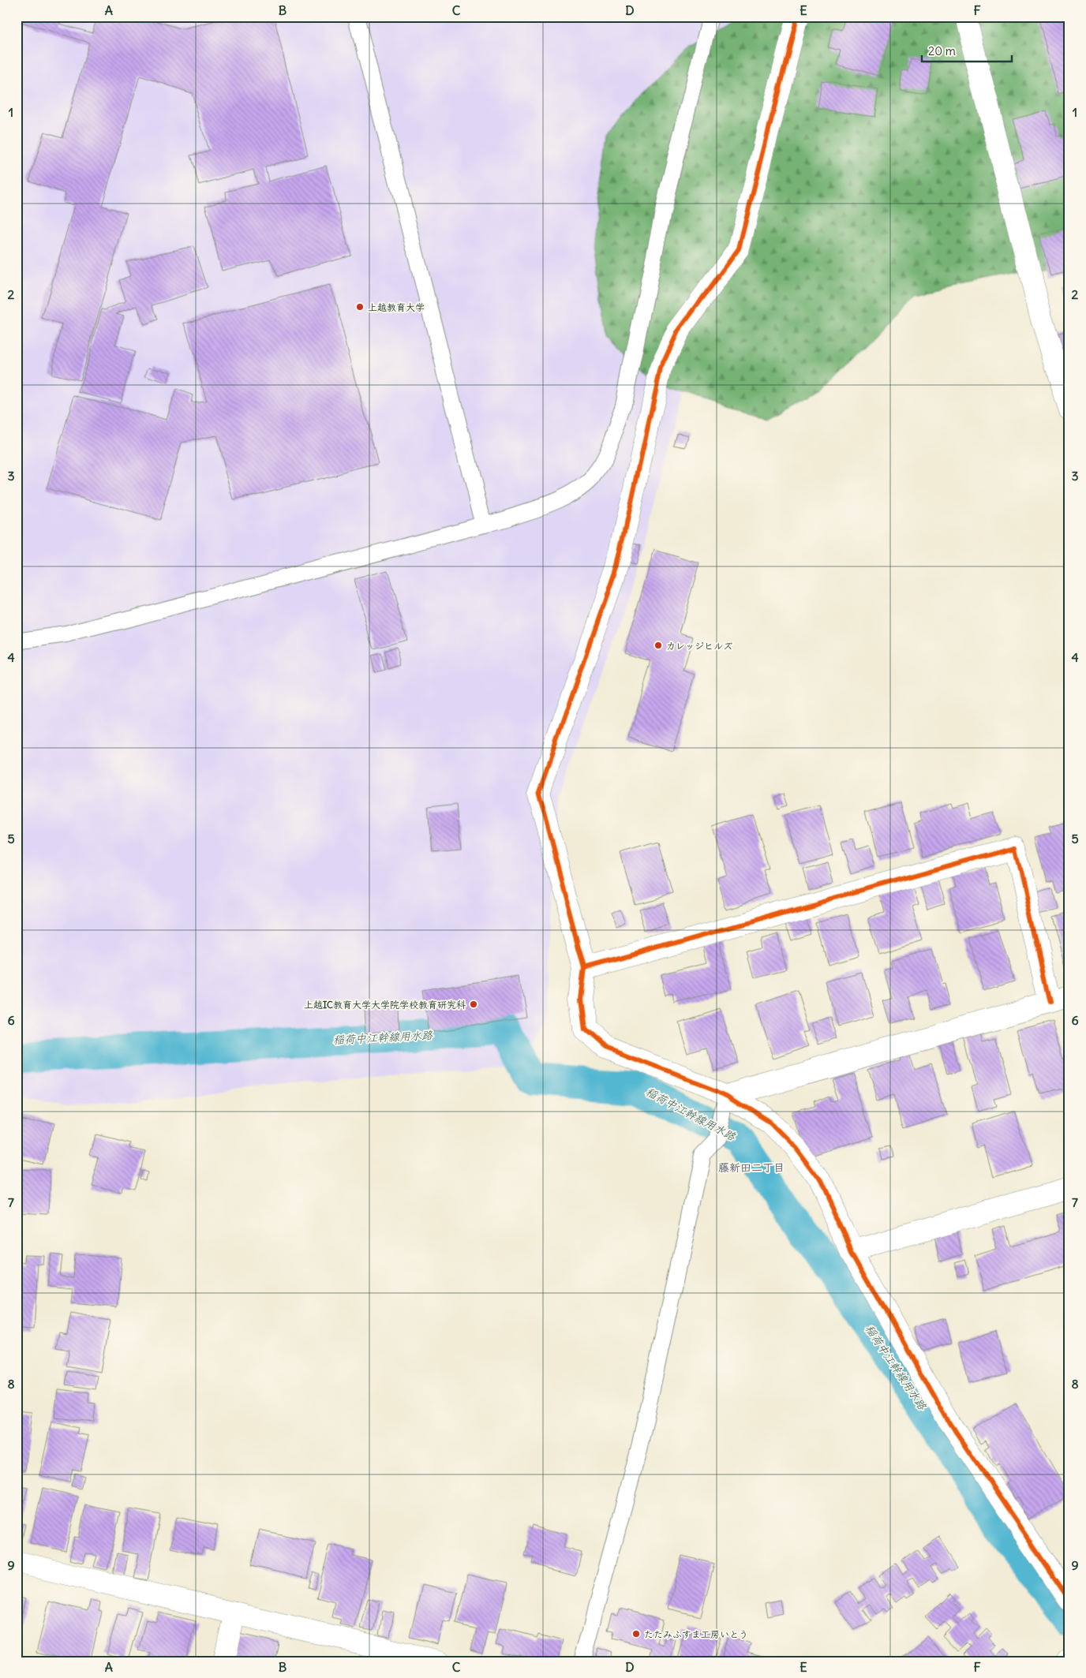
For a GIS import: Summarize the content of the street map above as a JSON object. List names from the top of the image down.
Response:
{
  "districts": ["藤新田二丁目"],
  "water": ["稲荷中江幹線用水路"],
  "places": [
    "上越教育大学",
    "カレッジヒルズ",
    "上越IC教育大学大学院学校教育研究科",
    "たたみふすま工房いとう"
  ],
  "scale_bar": "20 m",
  "grid": {
    "columns": [
      "A",
      "B",
      "C",
      "D",
      "E",
      "F"
    ],
    "rows": [
      "1",
      "2",
      "3",
      "4",
      "5",
      "6",
      "7",
      "8",
      "9"
    ]
  }
}
